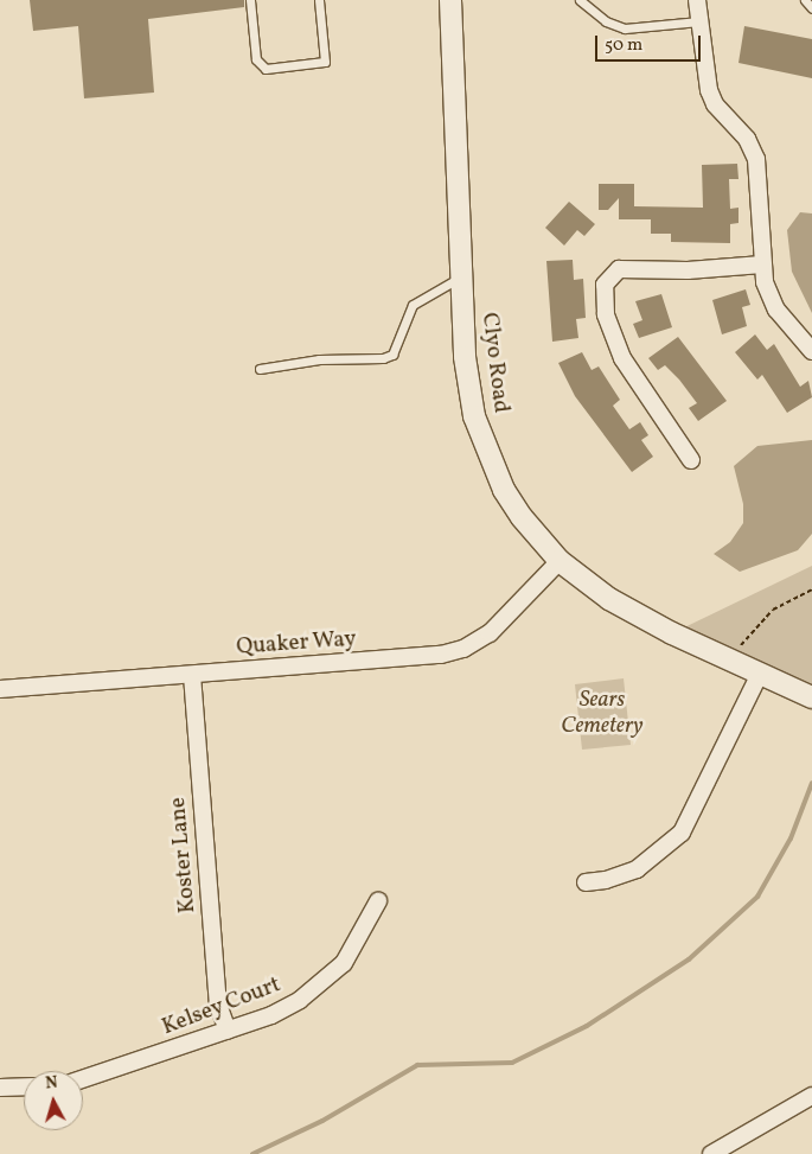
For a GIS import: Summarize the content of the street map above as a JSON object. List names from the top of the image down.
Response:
{
  "streets": {
    "street": [
      "Clyo Road",
      "Quaker Way",
      "Koster Lane",
      "Kelsey Court"
    ]
  },
  "crossings": [
    ["Clyo Road", "Quaker Way"],
    ["Quaker Way", "Koster Lane"],
    ["Koster Lane", "Kelsey Court"]
  ],
  "parks": ["Sears Cemetery"],
  "scale_bar": "50 m",
  "north": "top"
}
